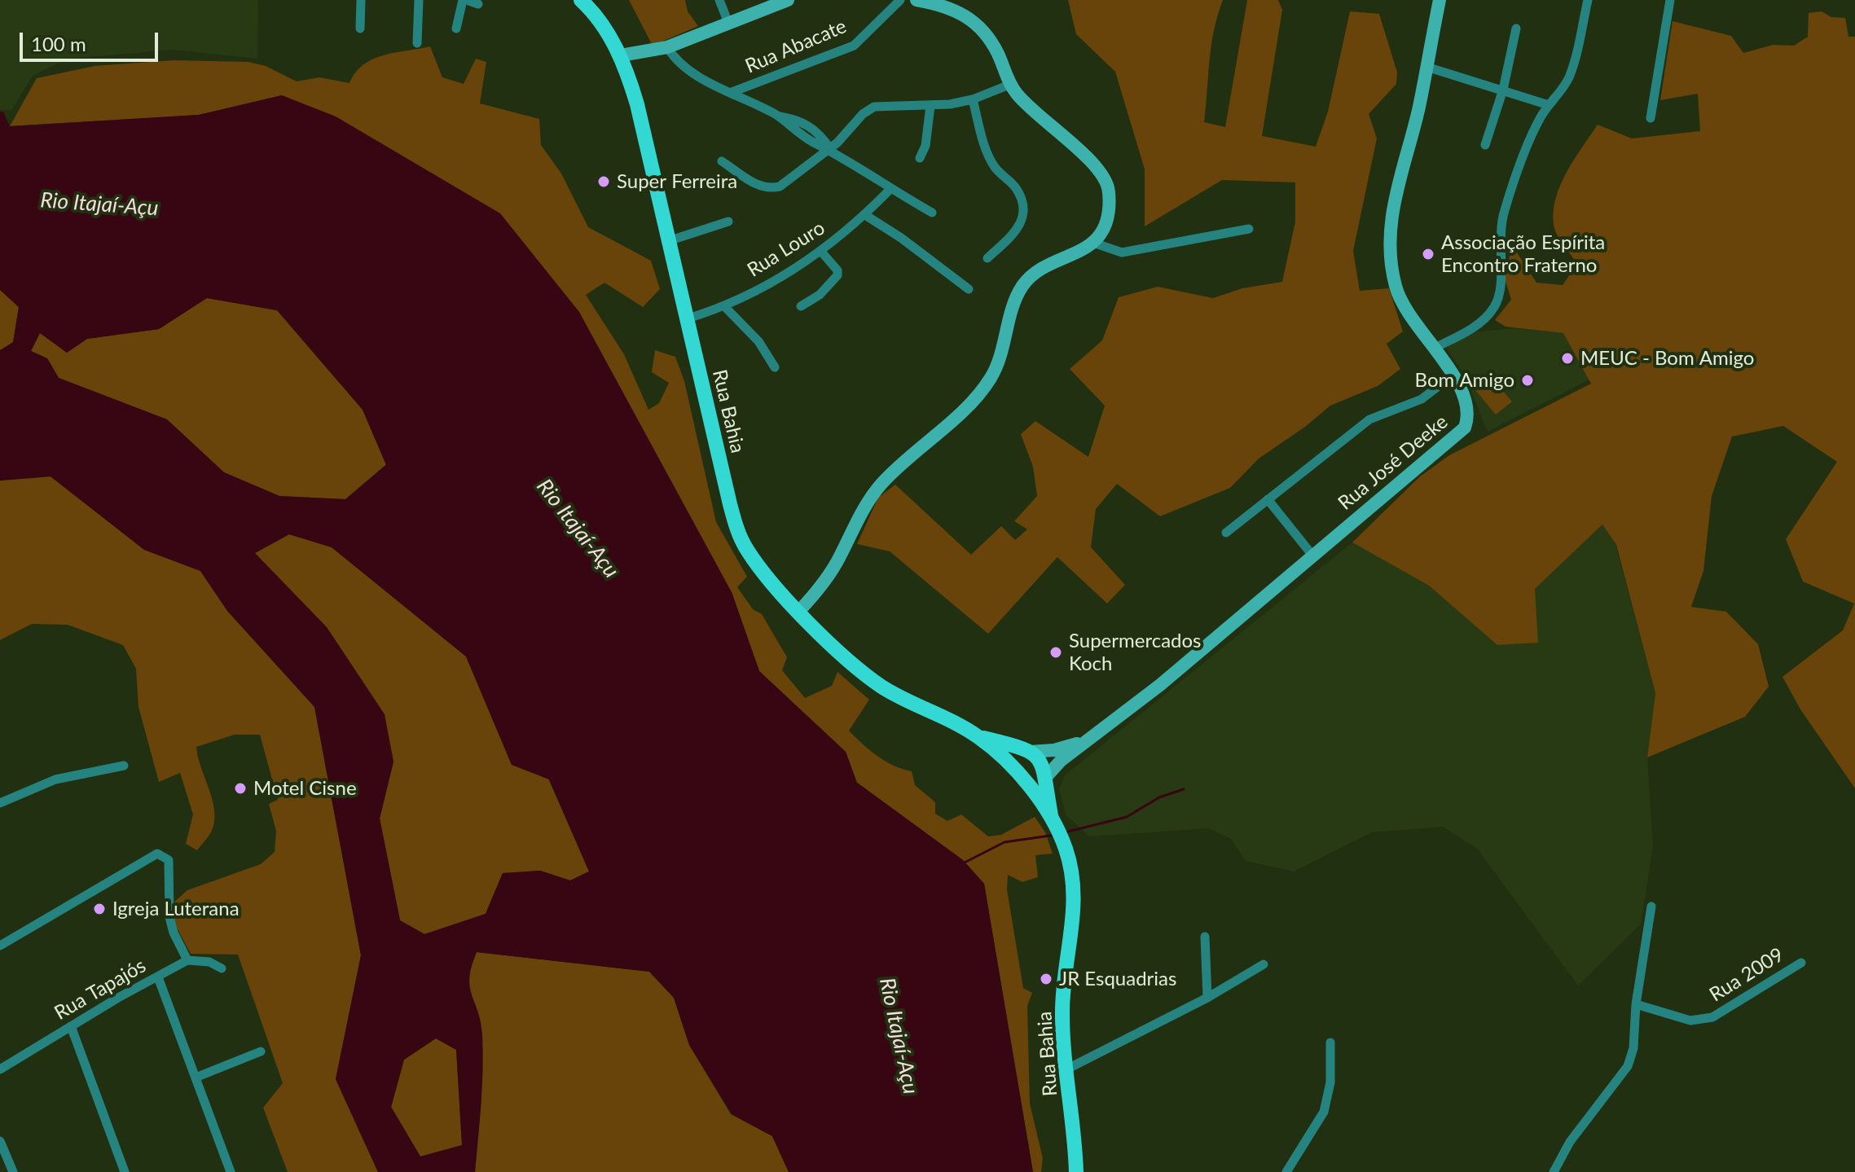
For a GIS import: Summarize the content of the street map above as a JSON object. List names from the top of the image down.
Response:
{
  "streets": {
    "main road": ["Rua Bahia"],
    "street": [
      "Rua Abacate",
      "Rua Louro",
      "Rua José Deeke",
      "Rua 2009",
      "Rua Tapajós"
    ]
  },
  "crossings": [
    ["Rua Louro", "Rua Bahia"],
    ["Rua Bahia", "Rua José Deeke"]
  ],
  "water": ["Rio Itajaí-Açu"],
  "places": [
    "Super Ferreira",
    "Associação Espírita Encontro Fraterno",
    "MEUC - Bom Amigo",
    "Bom Amigo",
    "Supermercados Koch",
    "Motel Cisne",
    "Igreja Luterana",
    "JR Esquadrias"
  ],
  "scale_bar": "100 m"
}
